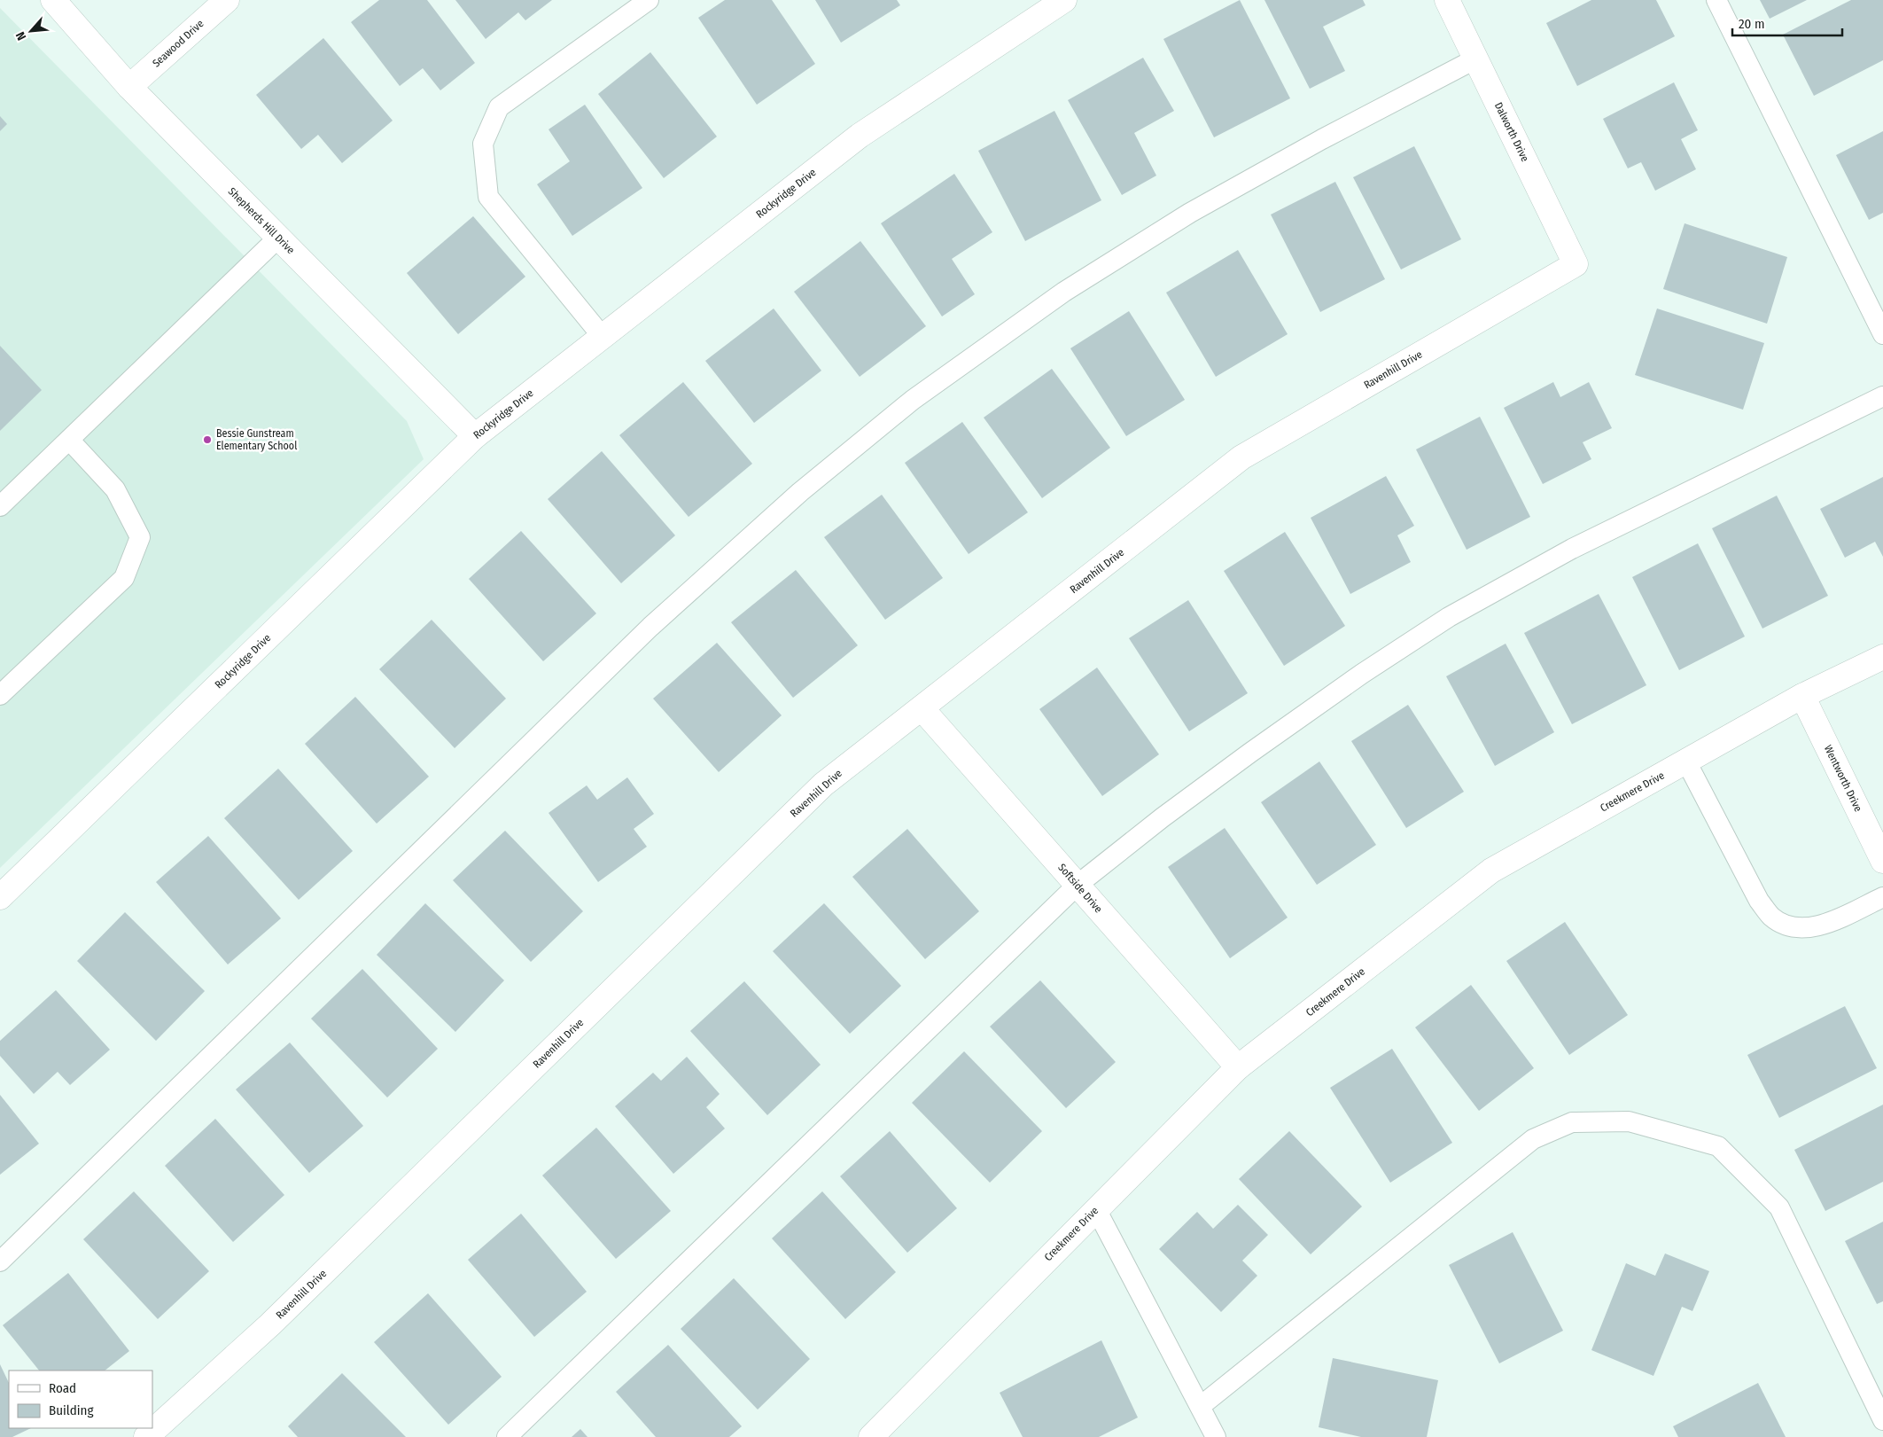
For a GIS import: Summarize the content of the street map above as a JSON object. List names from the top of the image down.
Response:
{
  "streets": {
    "street": [
      "Seawood Drive",
      "Dalworth Drive",
      "Rockyridge Drive",
      "Shepherds Hill Drive",
      "Ravenhill Drive",
      "Wentworth Drive",
      "Creekmere Drive",
      "Softside Drive"
    ]
  },
  "crossings": [
    ["Seawood Drive", "Shepherds Hill Drive"],
    ["Dalworth Drive", "Ravenhill Drive"],
    ["Rockyridge Drive", "Shepherds Hill Drive"],
    ["Ravenhill Drive", "Softside Drive"],
    ["Wentworth Drive", "Creekmere Drive"],
    ["Creekmere Drive", "Softside Drive"]
  ],
  "places": ["Bessie Gunstream Elementary School"],
  "legend": ["Road", "Building"],
  "scale_bar": "20 m",
  "north": "bottom left"
}
